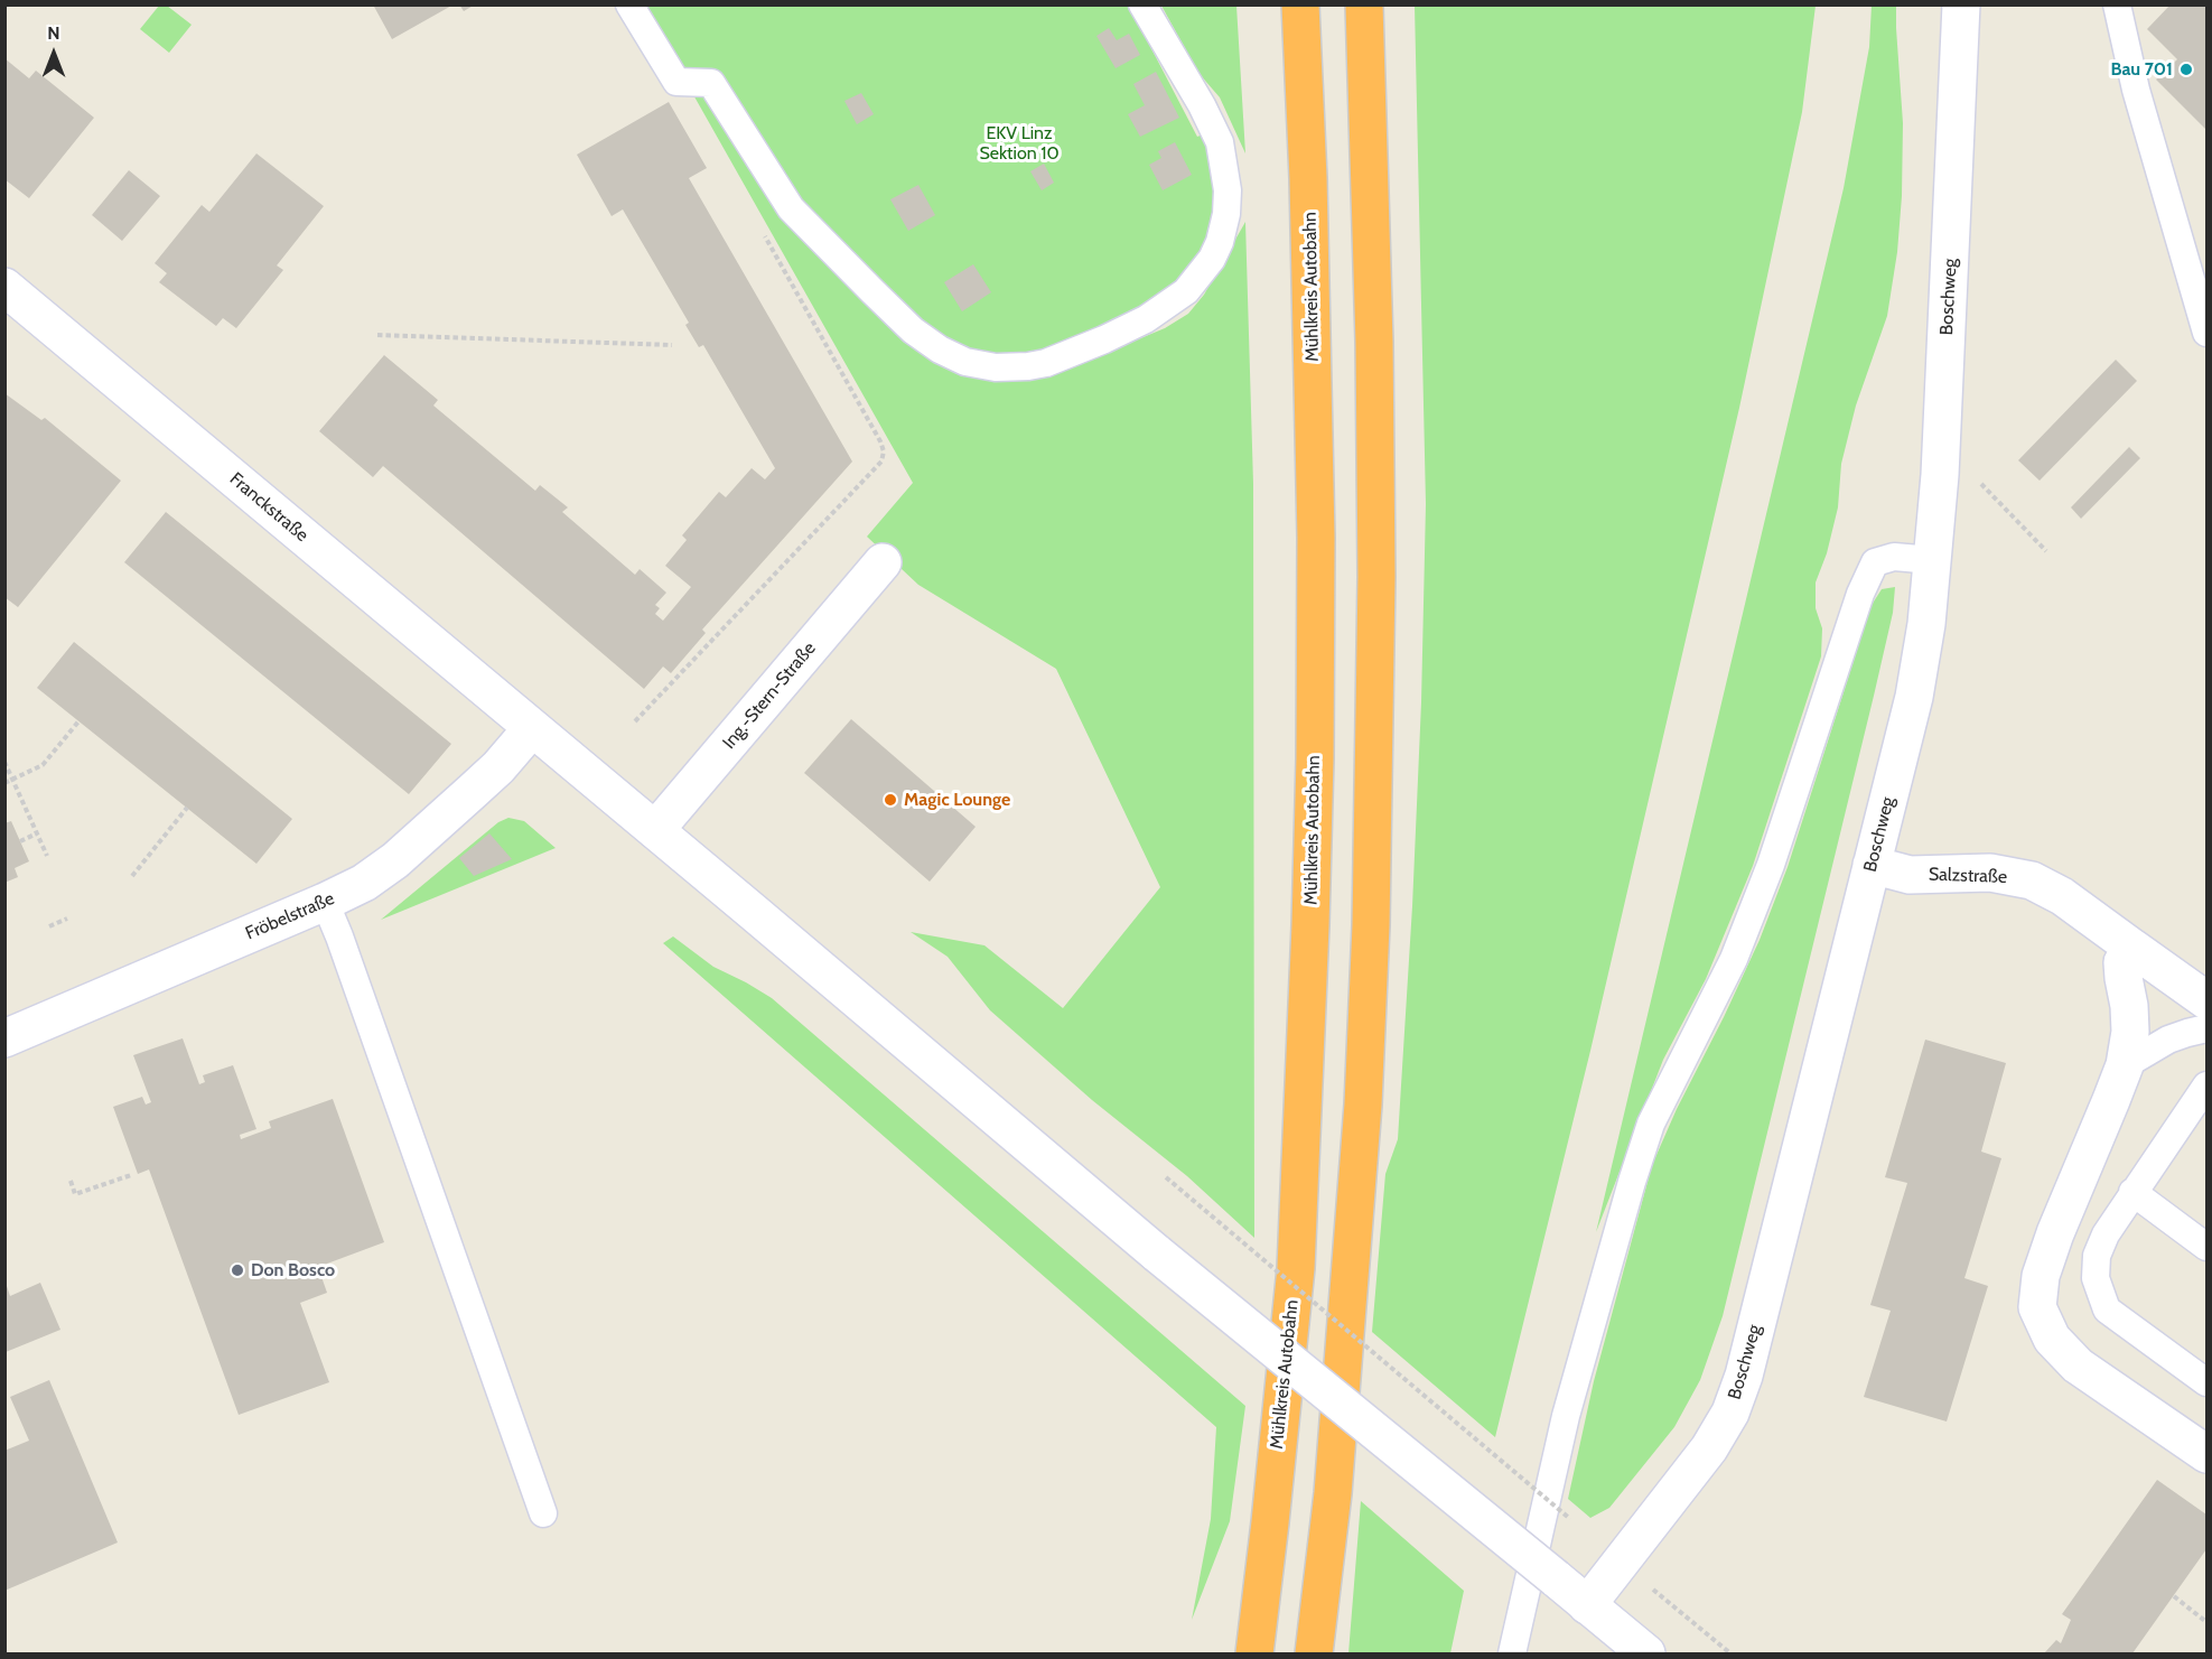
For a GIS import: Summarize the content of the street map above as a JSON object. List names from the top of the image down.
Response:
{
  "streets": {
    "highway": ["Mühlkreis Autobahn"],
    "street": [
      "Boschweg",
      "Franckstraße",
      "Ing.-Stern-Straße",
      "Salzstraße",
      "Fröbelstraße"
    ]
  },
  "crossings": [
    ["Boschweg", "Franckstraße"],
    ["Boschweg", "Salzstraße"],
    ["Franckstraße", "Ing.-Stern-Straße"],
    ["Franckstraße", "Fröbelstraße"]
  ],
  "parks": ["EKV Linz Sektion 10"],
  "places": ["Bau 701", "Magic Lounge", "Don Bosco"],
  "north": "top"
}
